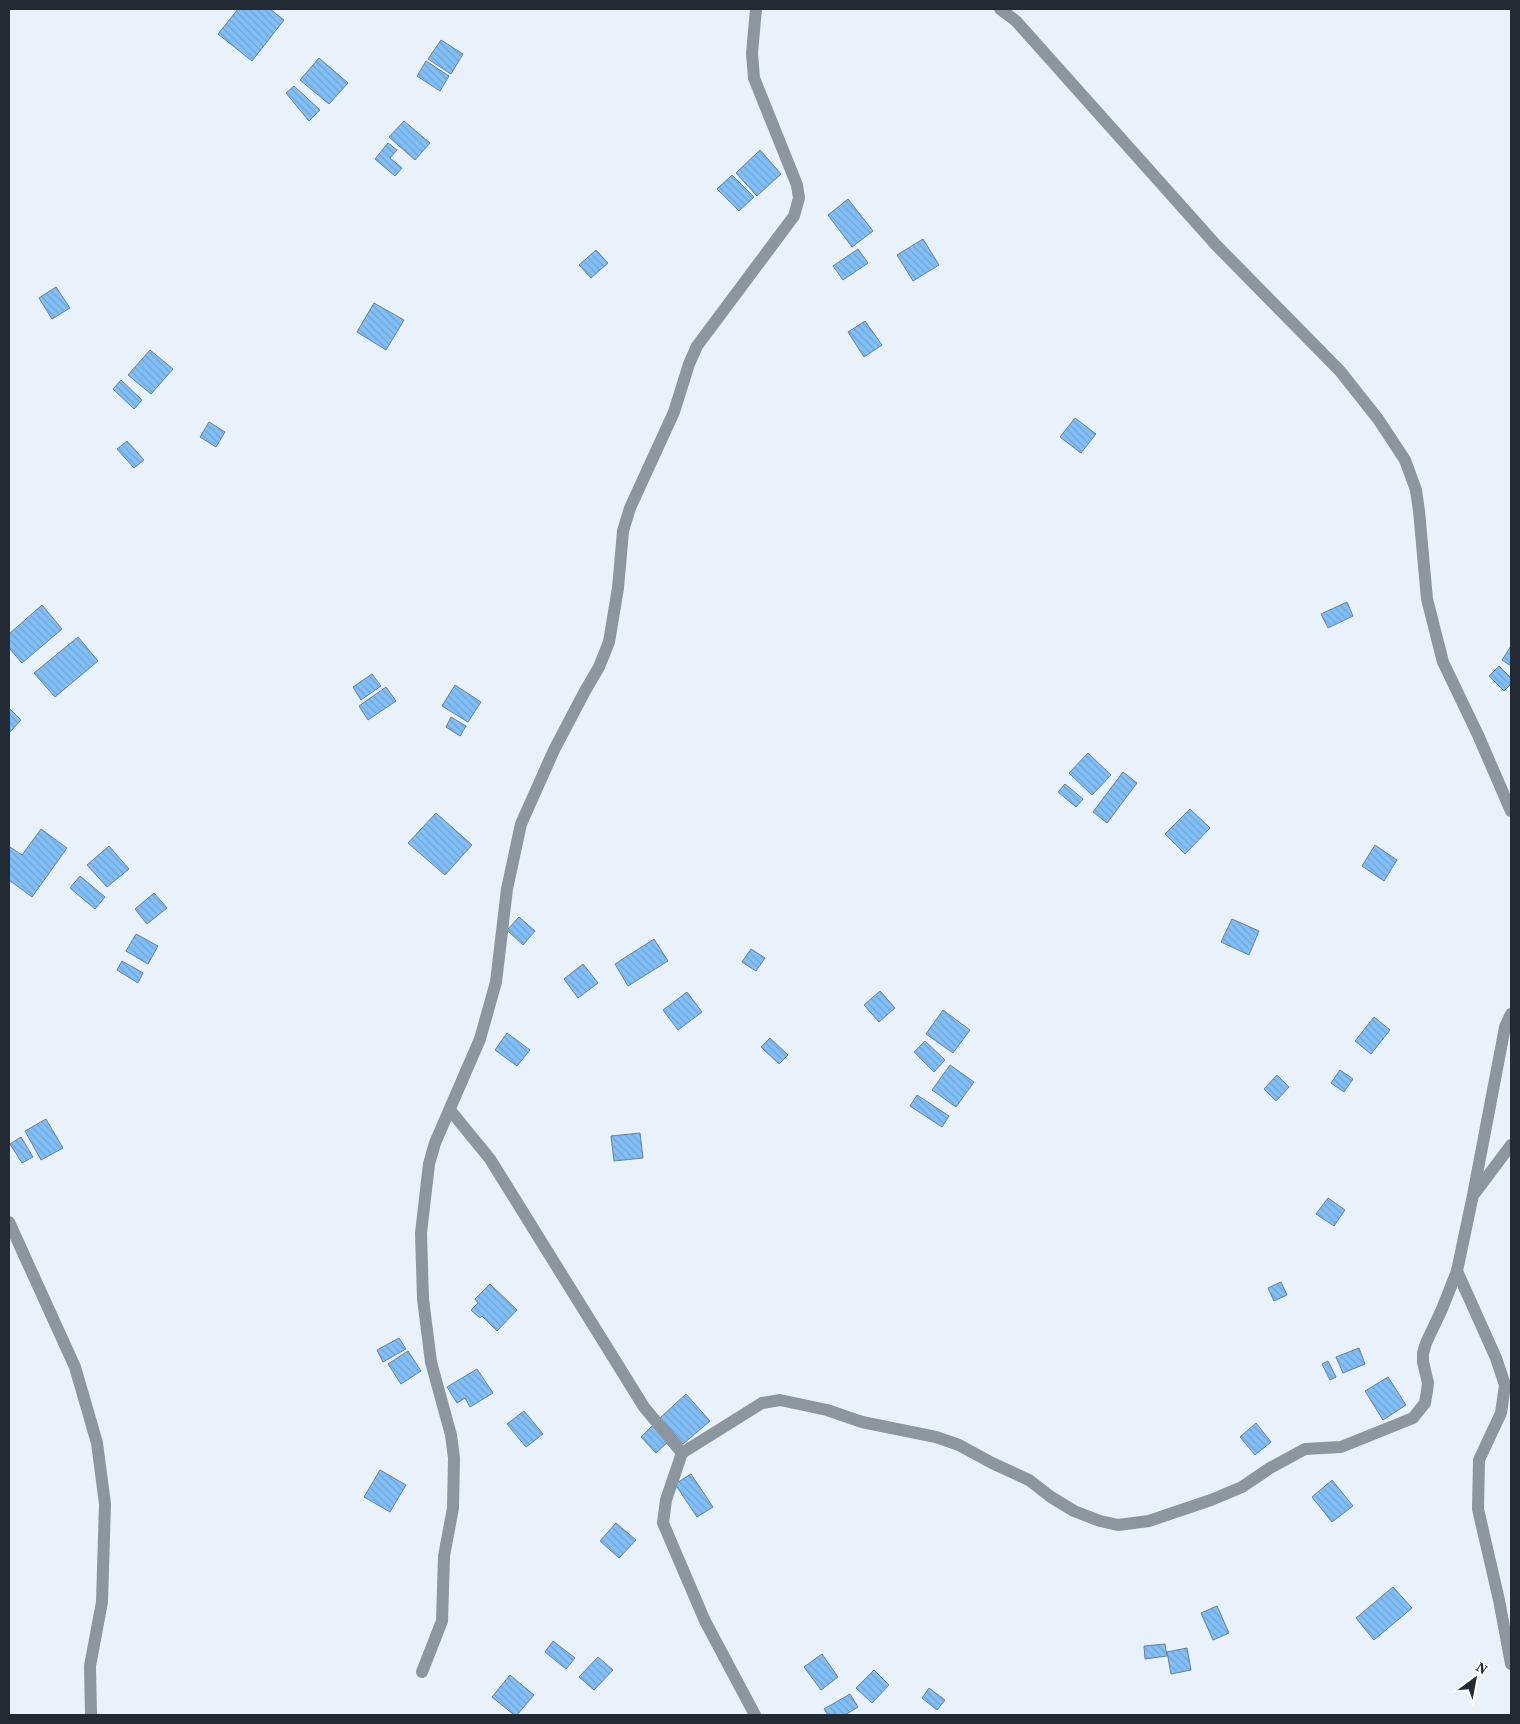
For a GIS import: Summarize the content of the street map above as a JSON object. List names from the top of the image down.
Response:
{
  "north": "top right"
}
